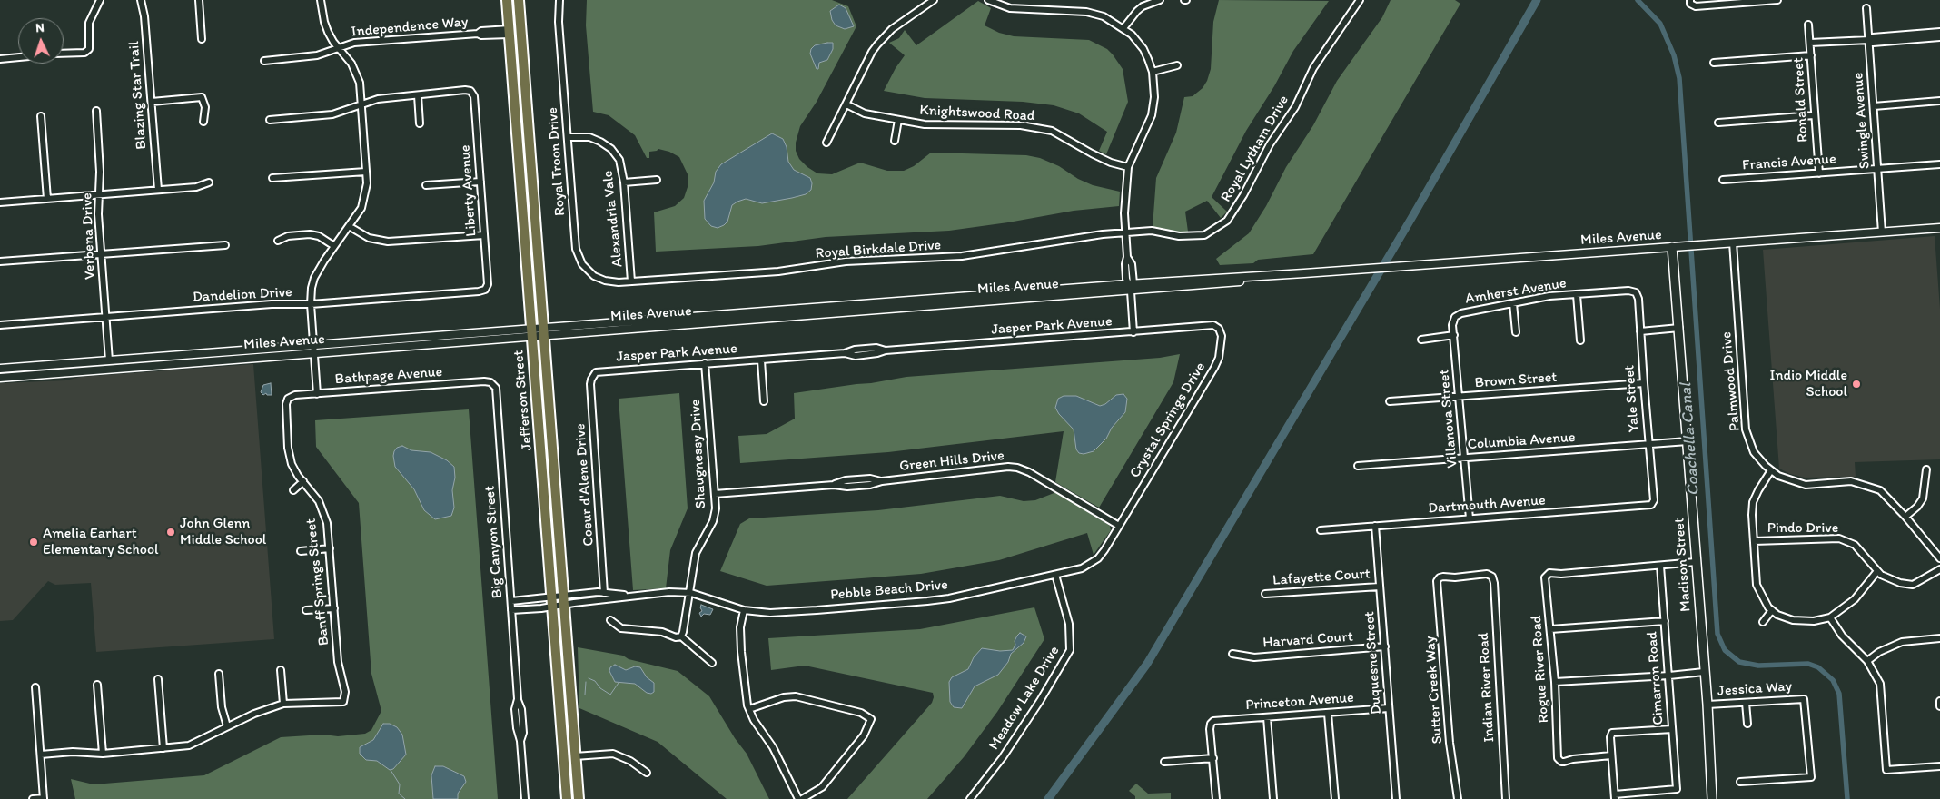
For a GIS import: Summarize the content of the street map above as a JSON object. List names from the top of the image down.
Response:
{
  "streets": {
    "main road": ["Jefferson Street", "Madison Street"],
    "street": [
      "Independence Way",
      "Blazing Star Trail",
      "Ronald Street",
      "Knightswood Road",
      "Swingle Avenue",
      "Royal Lytham Drive",
      "Royal Troon Drive",
      "Francis Avenue",
      "Liberty Avenue",
      "Alexandria Vale",
      "Verbena Drive",
      "Miles Avenue",
      "Royal Birkdale Drive",
      "Amherst Avenue",
      "Dandelion Drive",
      "Jasper Park Avenue",
      "Bathpage Avenue",
      "Brown Street",
      "Palmwood Drive",
      "Yale Street",
      "Villanova Street",
      "Crystal Springs Drive",
      "Columbia Avenue",
      "Shaugnessy Drive",
      "Green Hills Drive",
      "Coeur d'Alene Drive",
      "Dartmouth Avenue",
      "Pindo Drive",
      "Big Canyon Street",
      "Lafayette Court",
      "Banff Springs Street",
      "Pebble Beach Drive",
      "Harvard Court",
      "Duquesne Street",
      "Rogue River Road",
      "Cimarron Road",
      "Indian River Road",
      "Jessica Way",
      "Sutter Creek Way",
      "Meadow Lake Drive",
      "Princeton Avenue"
    ]
  },
  "crossings": [
    ["Independence Way", "Jefferson Street"],
    ["Ronald Street", "Francis Avenue"],
    ["Swingle Avenue", "Francis Avenue"],
    ["Swingle Avenue", "Miles Avenue"],
    ["Royal Lytham Drive", "Royal Birkdale Drive"],
    ["Royal Troon Drive", "Alexandria Vale"],
    ["Royal Troon Drive", "Royal Birkdale Drive"],
    ["Liberty Avenue", "Dandelion Drive"],
    ["Alexandria Vale", "Royal Birkdale Drive"],
    ["Verbena Drive", "Miles Avenue"],
    ["Verbena Drive", "Dandelion Drive"],
    ["Miles Avenue", "Palmwood Drive"],
    ["Miles Avenue", "Jefferson Street"],
    ["Miles Avenue", "Madison Street"],
    ["Amherst Avenue", "Yale Street"],
    ["Amherst Avenue", "Villanova Street"],
    ["Jasper Park Avenue", "Crystal Springs Drive"],
    ["Jasper Park Avenue", "Shaugnessy Drive"],
    ["Jasper Park Avenue", "Coeur d'Alene Drive"],
    ["Bathpage Avenue", "Big Canyon Street"],
    ["Bathpage Avenue", "Banff Springs Street"],
    ["Brown Street", "Yale Street"],
    ["Brown Street", "Villanova Street"],
    ["Yale Street", "Columbia Avenue"],
    ["Yale Street", "Dartmouth Avenue"],
    ["Villanova Street", "Columbia Avenue"],
    ["Villanova Street", "Dartmouth Avenue"],
    ["Crystal Springs Drive", "Green Hills Drive"],
    ["Crystal Springs Drive", "Pebble Beach Drive"],
    ["Columbia Avenue", "Madison Street"],
    ["Shaugnessy Drive", "Green Hills Drive"],
    ["Shaugnessy Drive", "Pebble Beach Drive"],
    ["Green Hills Drive", "Pebble Beach Drive"],
    ["Dartmouth Avenue", "Duquesne Street"],
    ["Madison Street", "Jessica Way"],
    ["Lafayette Court", "Duquesne Street"],
    ["Pebble Beach Drive", "Meadow Lake Drive"],
    ["Harvard Court", "Duquesne Street"],
    ["Duquesne Street", "Princeton Avenue"],
    ["Rogue River Road", "Cimarron Road"],
    ["Indian River Road", "Sutter Creek Way"]
  ],
  "water": ["Coachella Canal"],
  "places": ["Indio Middle School", "John Glenn Middle School", "Amelia Earhart Elementary School"],
  "north": "top"
}
